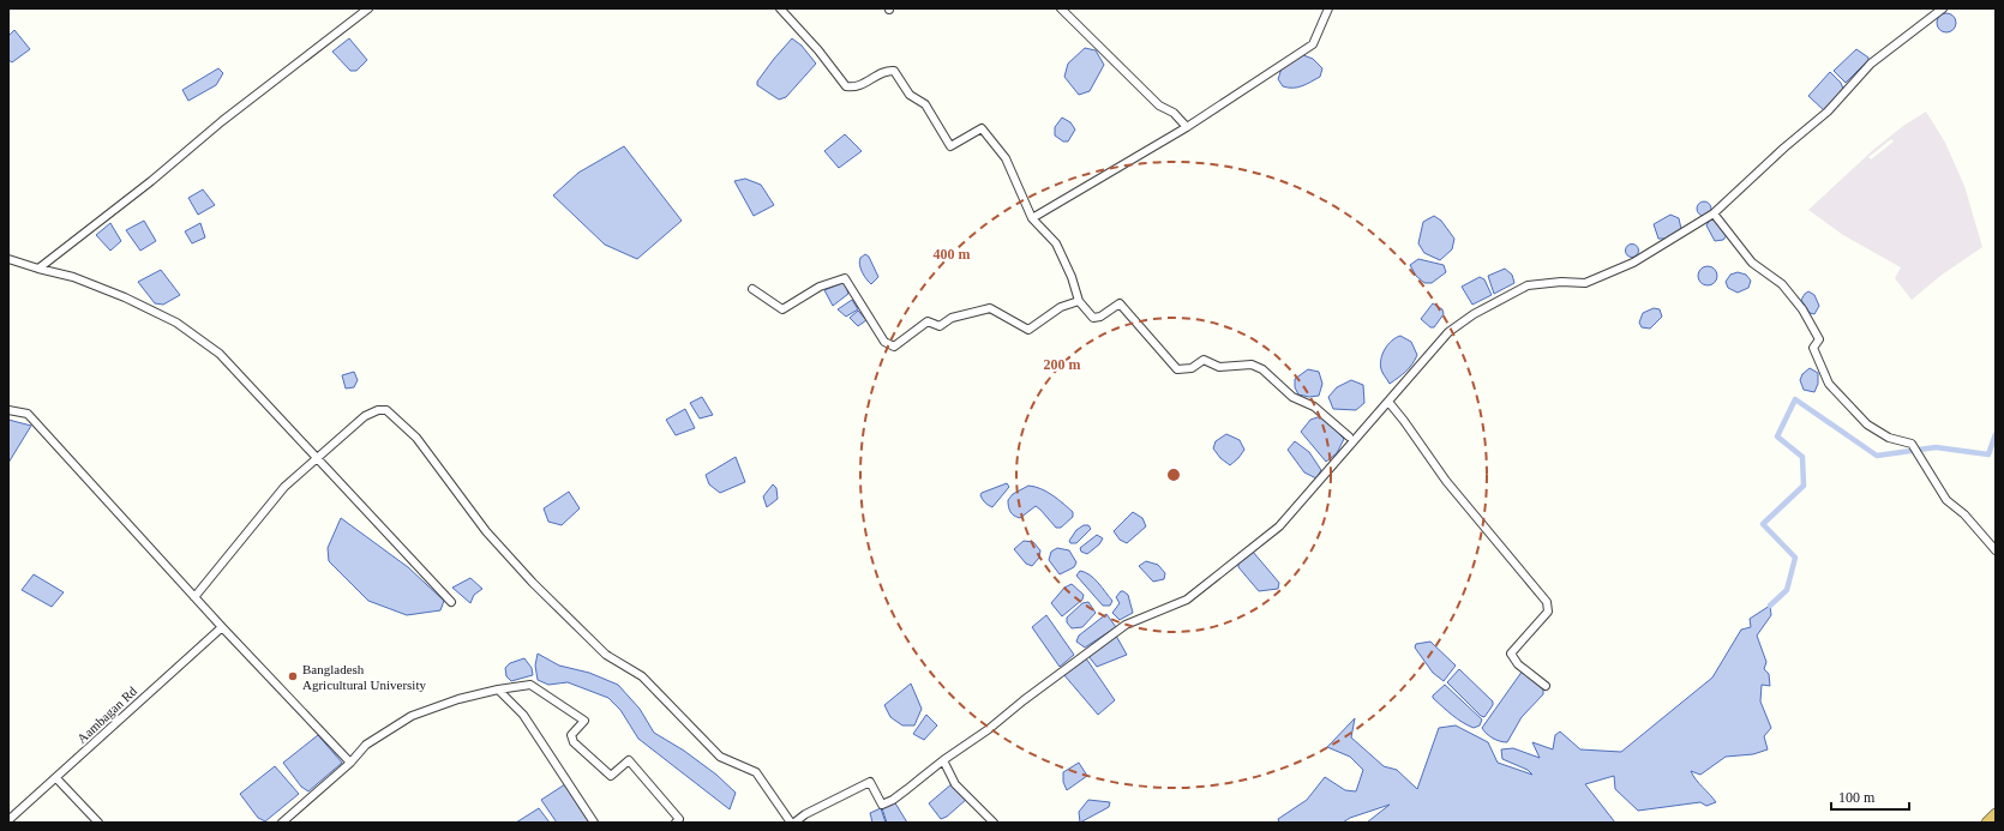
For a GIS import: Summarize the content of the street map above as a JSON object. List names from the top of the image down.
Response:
{
  "streets": {
    "street": ["Aambagan Rd"]
  },
  "places": ["Bangladesh Agricultural University"],
  "scale_bar": "100 m",
  "rings": ["400 m", "200 m"]
}
